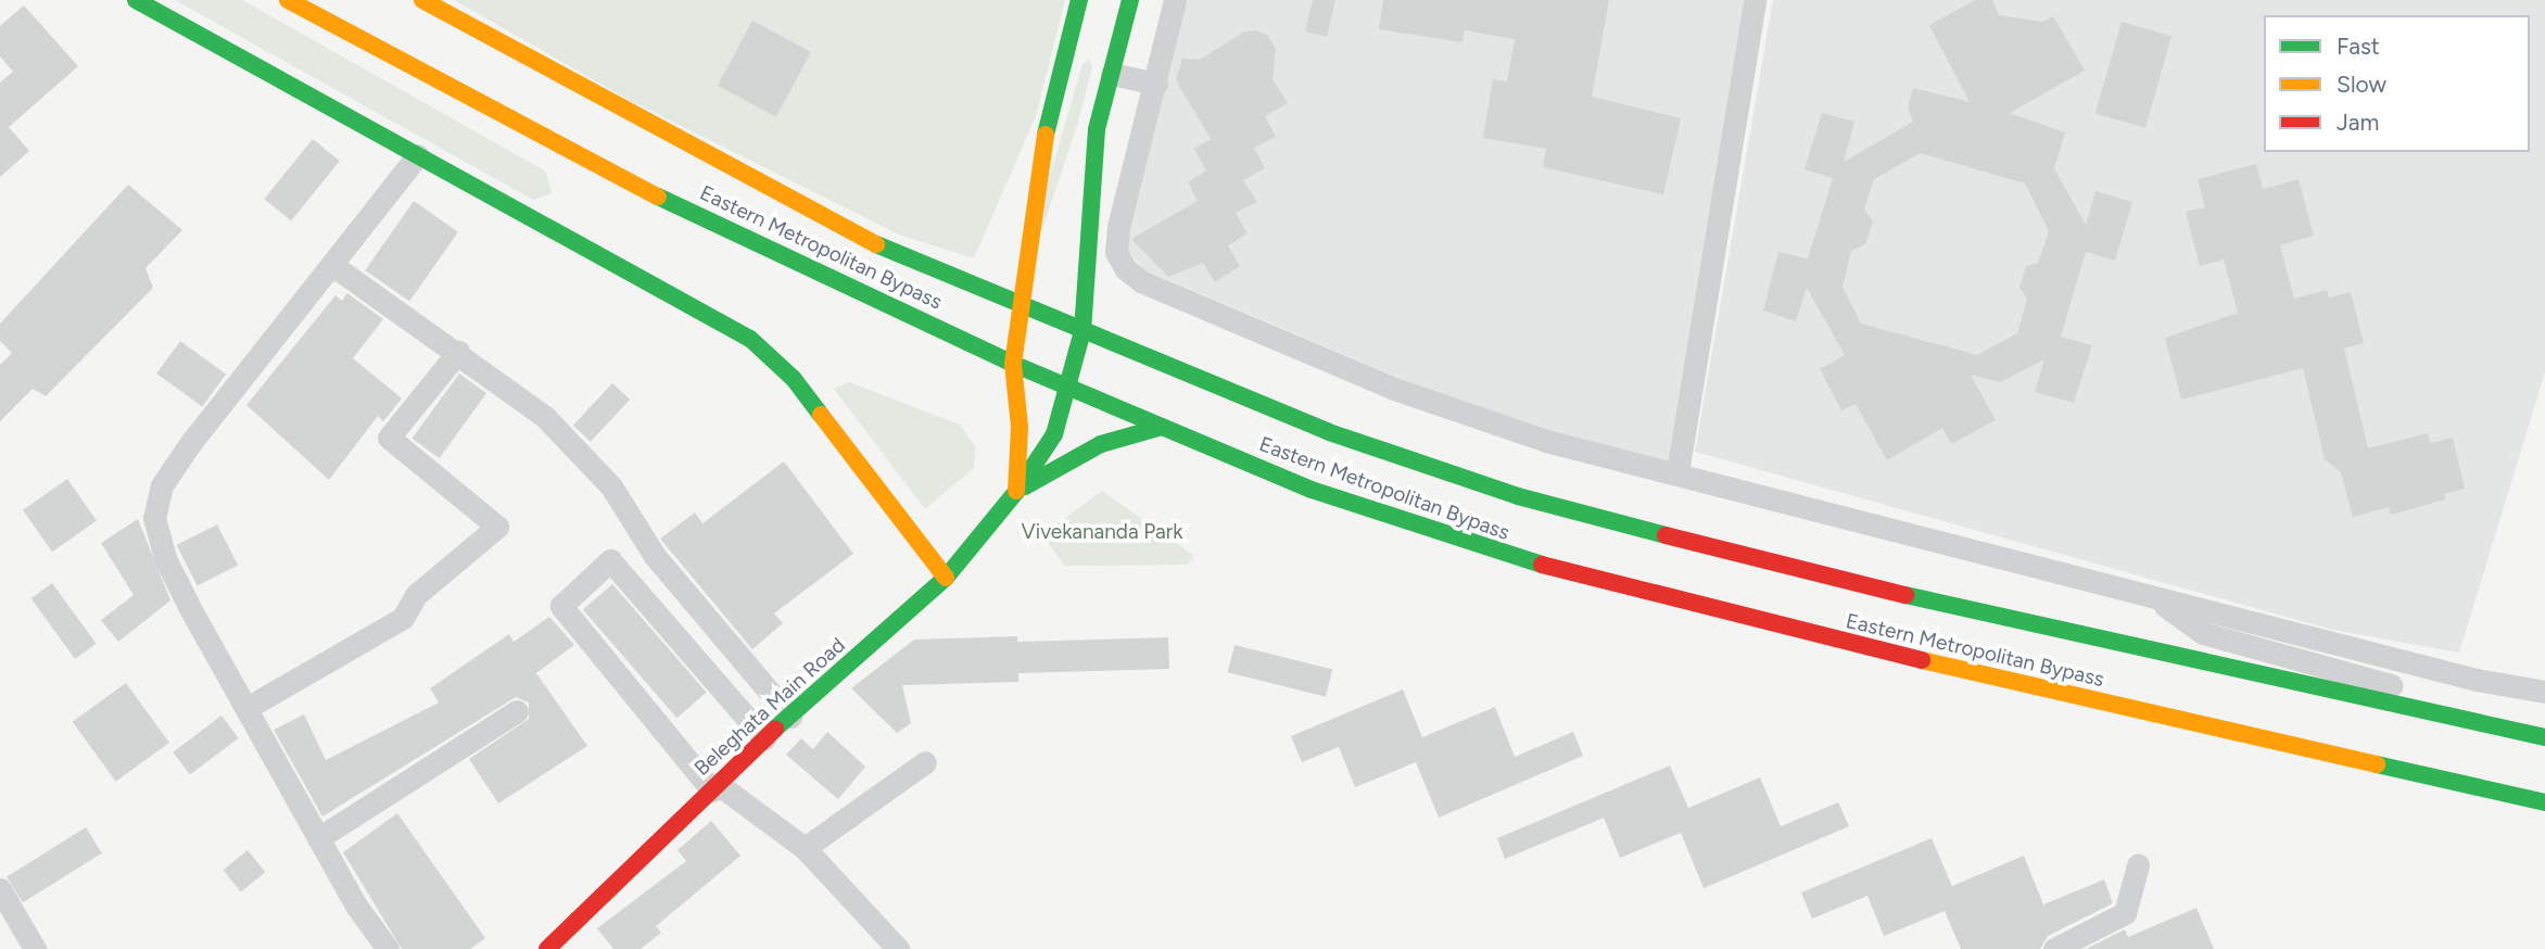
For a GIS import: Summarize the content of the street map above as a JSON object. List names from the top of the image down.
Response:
{
  "streets": {
    "main road": ["Eastern Metropolitan Bypass", "Beleghata Main Road"]
  },
  "crossings": [
    ["Eastern Metropolitan Bypass", "Beleghata Main Road"]
  ],
  "parks": ["Vivekananda Park"],
  "legend": ["Fast", "Slow", "Jam"]
}
